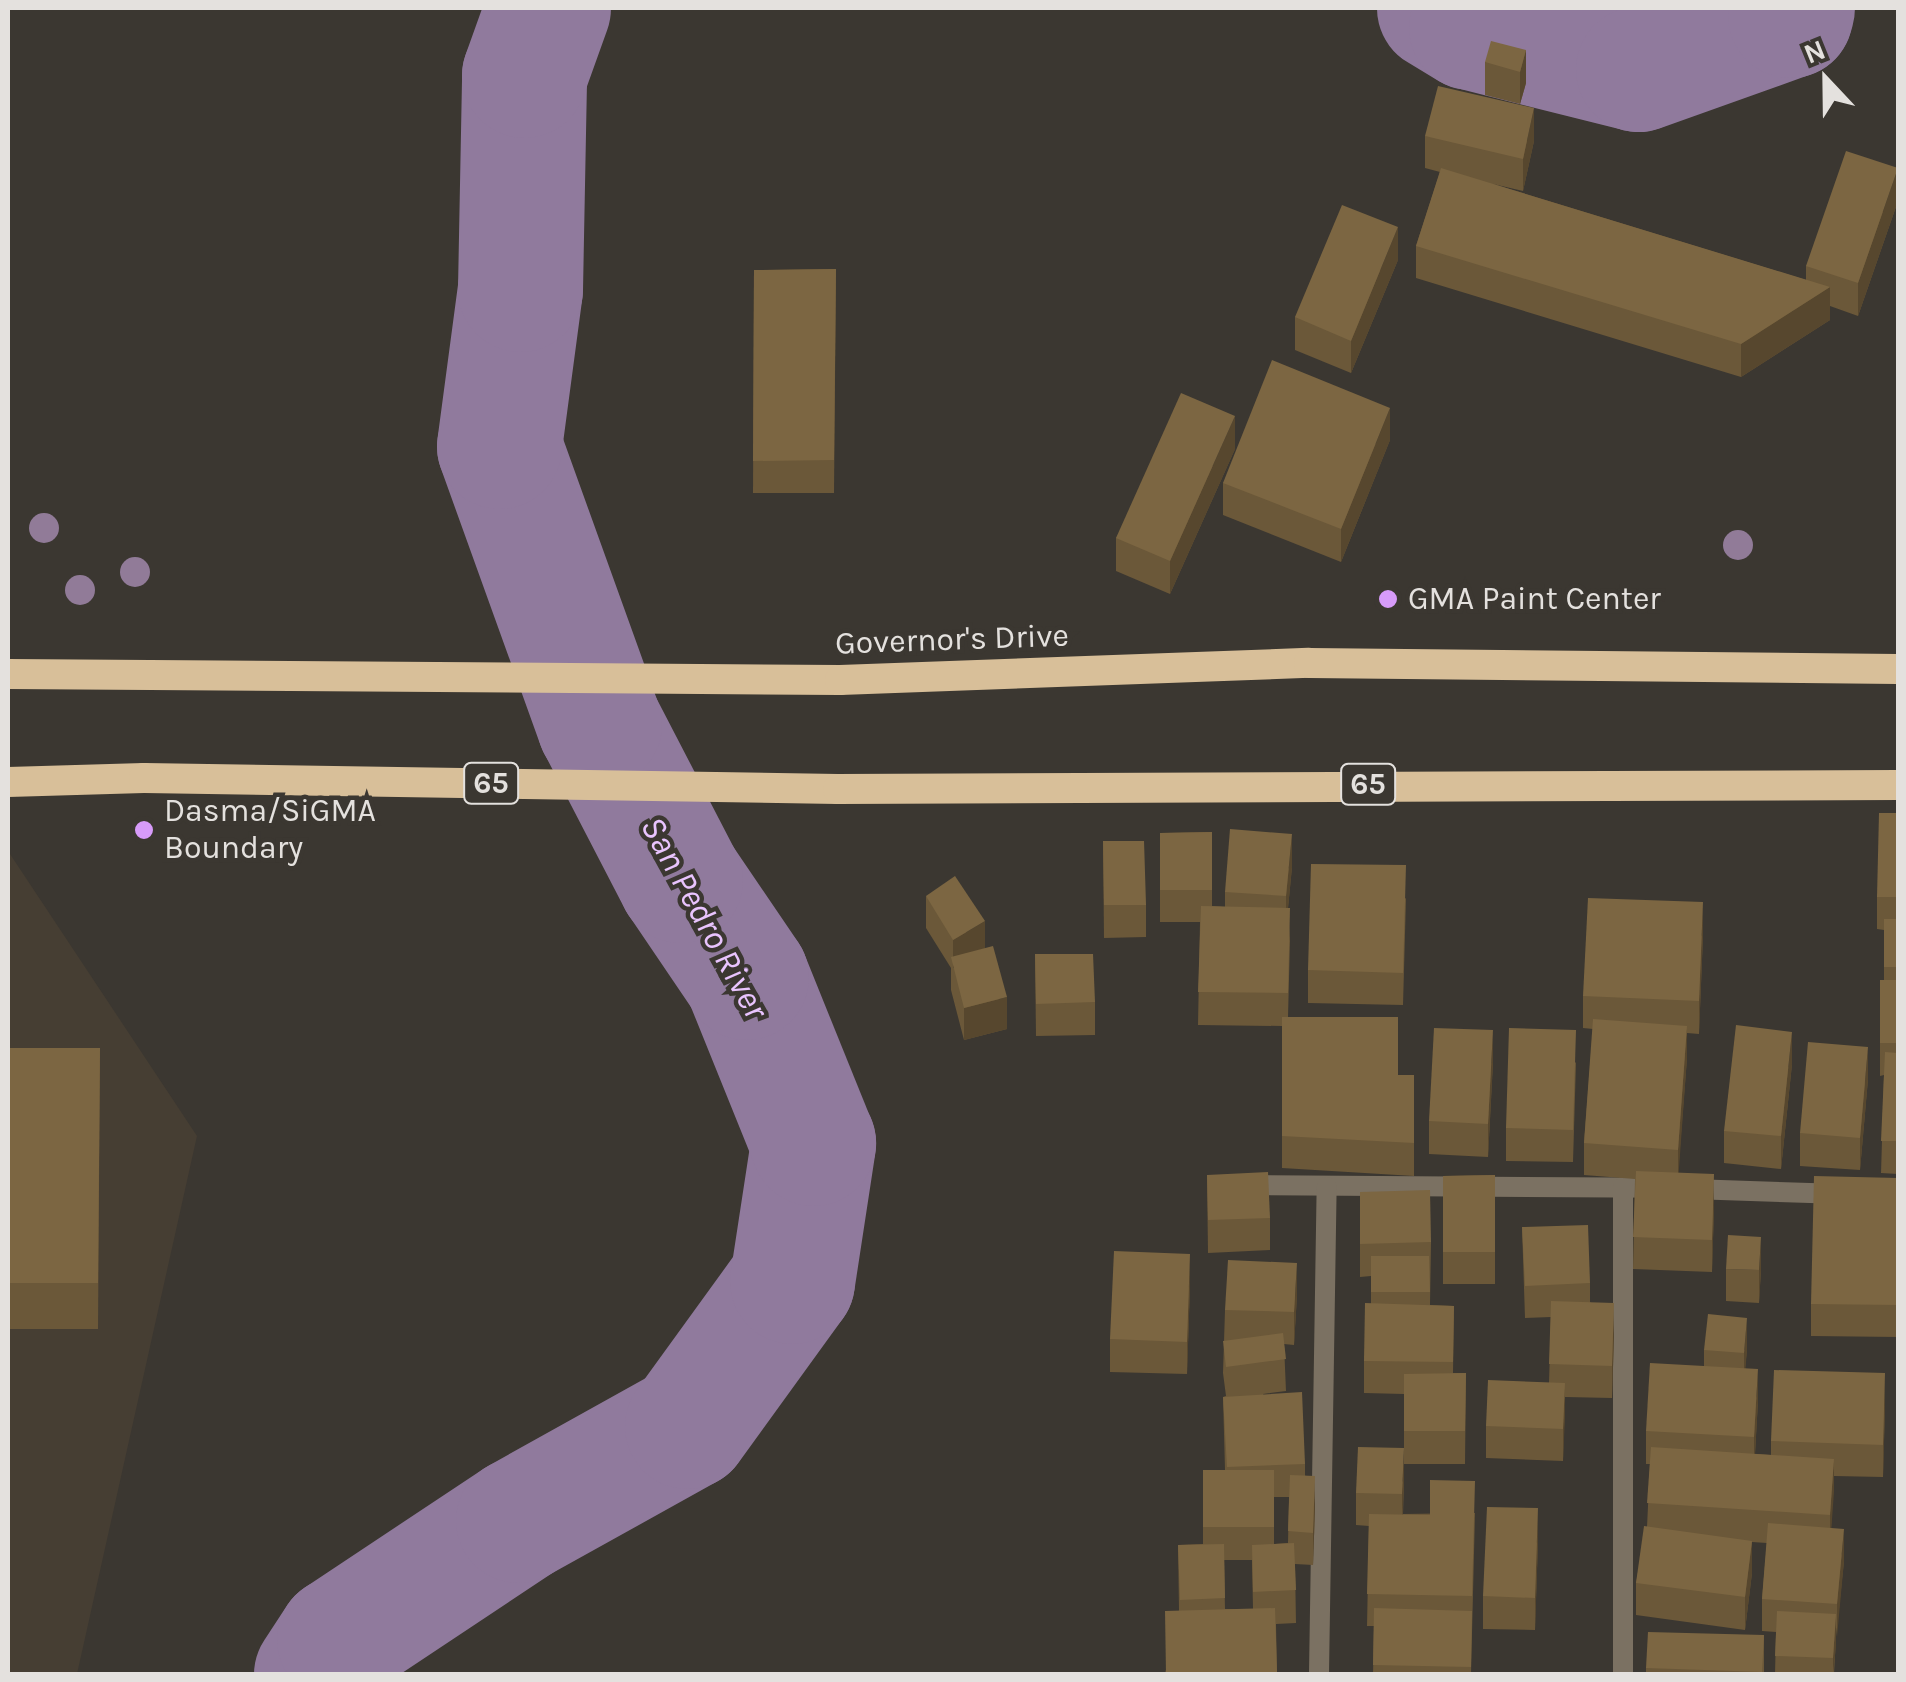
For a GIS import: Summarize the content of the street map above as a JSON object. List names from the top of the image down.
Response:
{
  "streets": {
    "highway": ["Governor's Drive", "65"]
  },
  "water": ["San Pedro River"],
  "places": ["GMA Paint Center", "Dasma/SiGMA Boundary"],
  "north": "top"
}
